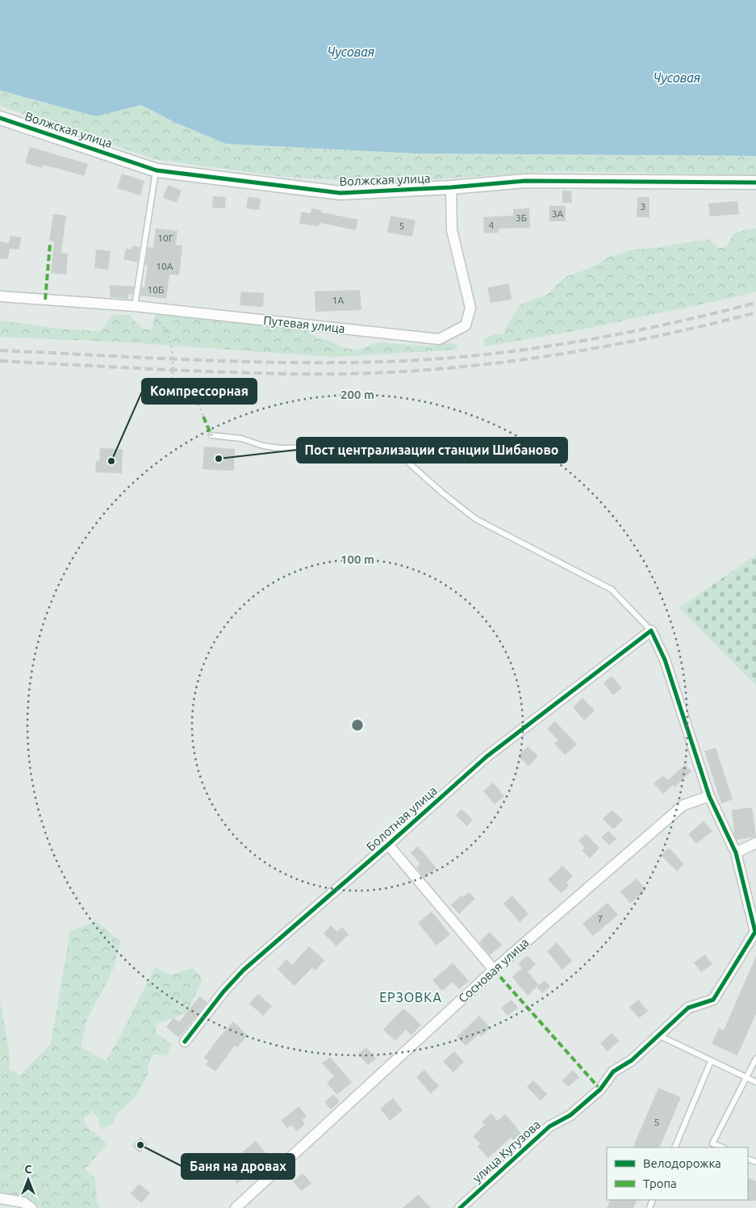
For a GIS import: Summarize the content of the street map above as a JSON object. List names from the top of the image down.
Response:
{
  "streets": {
    "street": [
      "Волжская улица",
      "Путевая улица",
      "Болотная улица",
      "Сосновая улица",
      "улица Кутузова"
    ]
  },
  "crossings": [
    ["Волжская улица", "Путевая улица"]
  ],
  "districts": ["ЕРЗОВКА"],
  "water": ["Чусовая"],
  "places": ["Пост централизации станции Шибаново", "Компрессорная", "Баня на дровах"],
  "house_numbers": [
    "3",
    "3А",
    "3Б",
    "4",
    "5",
    "10Г",
    "10А",
    "10Б",
    "1А",
    "7",
    "5"
  ],
  "legend": ["Велодорожка", "Тропа"],
  "north": "top",
  "rings": ["200 m", "100 m"]
}
